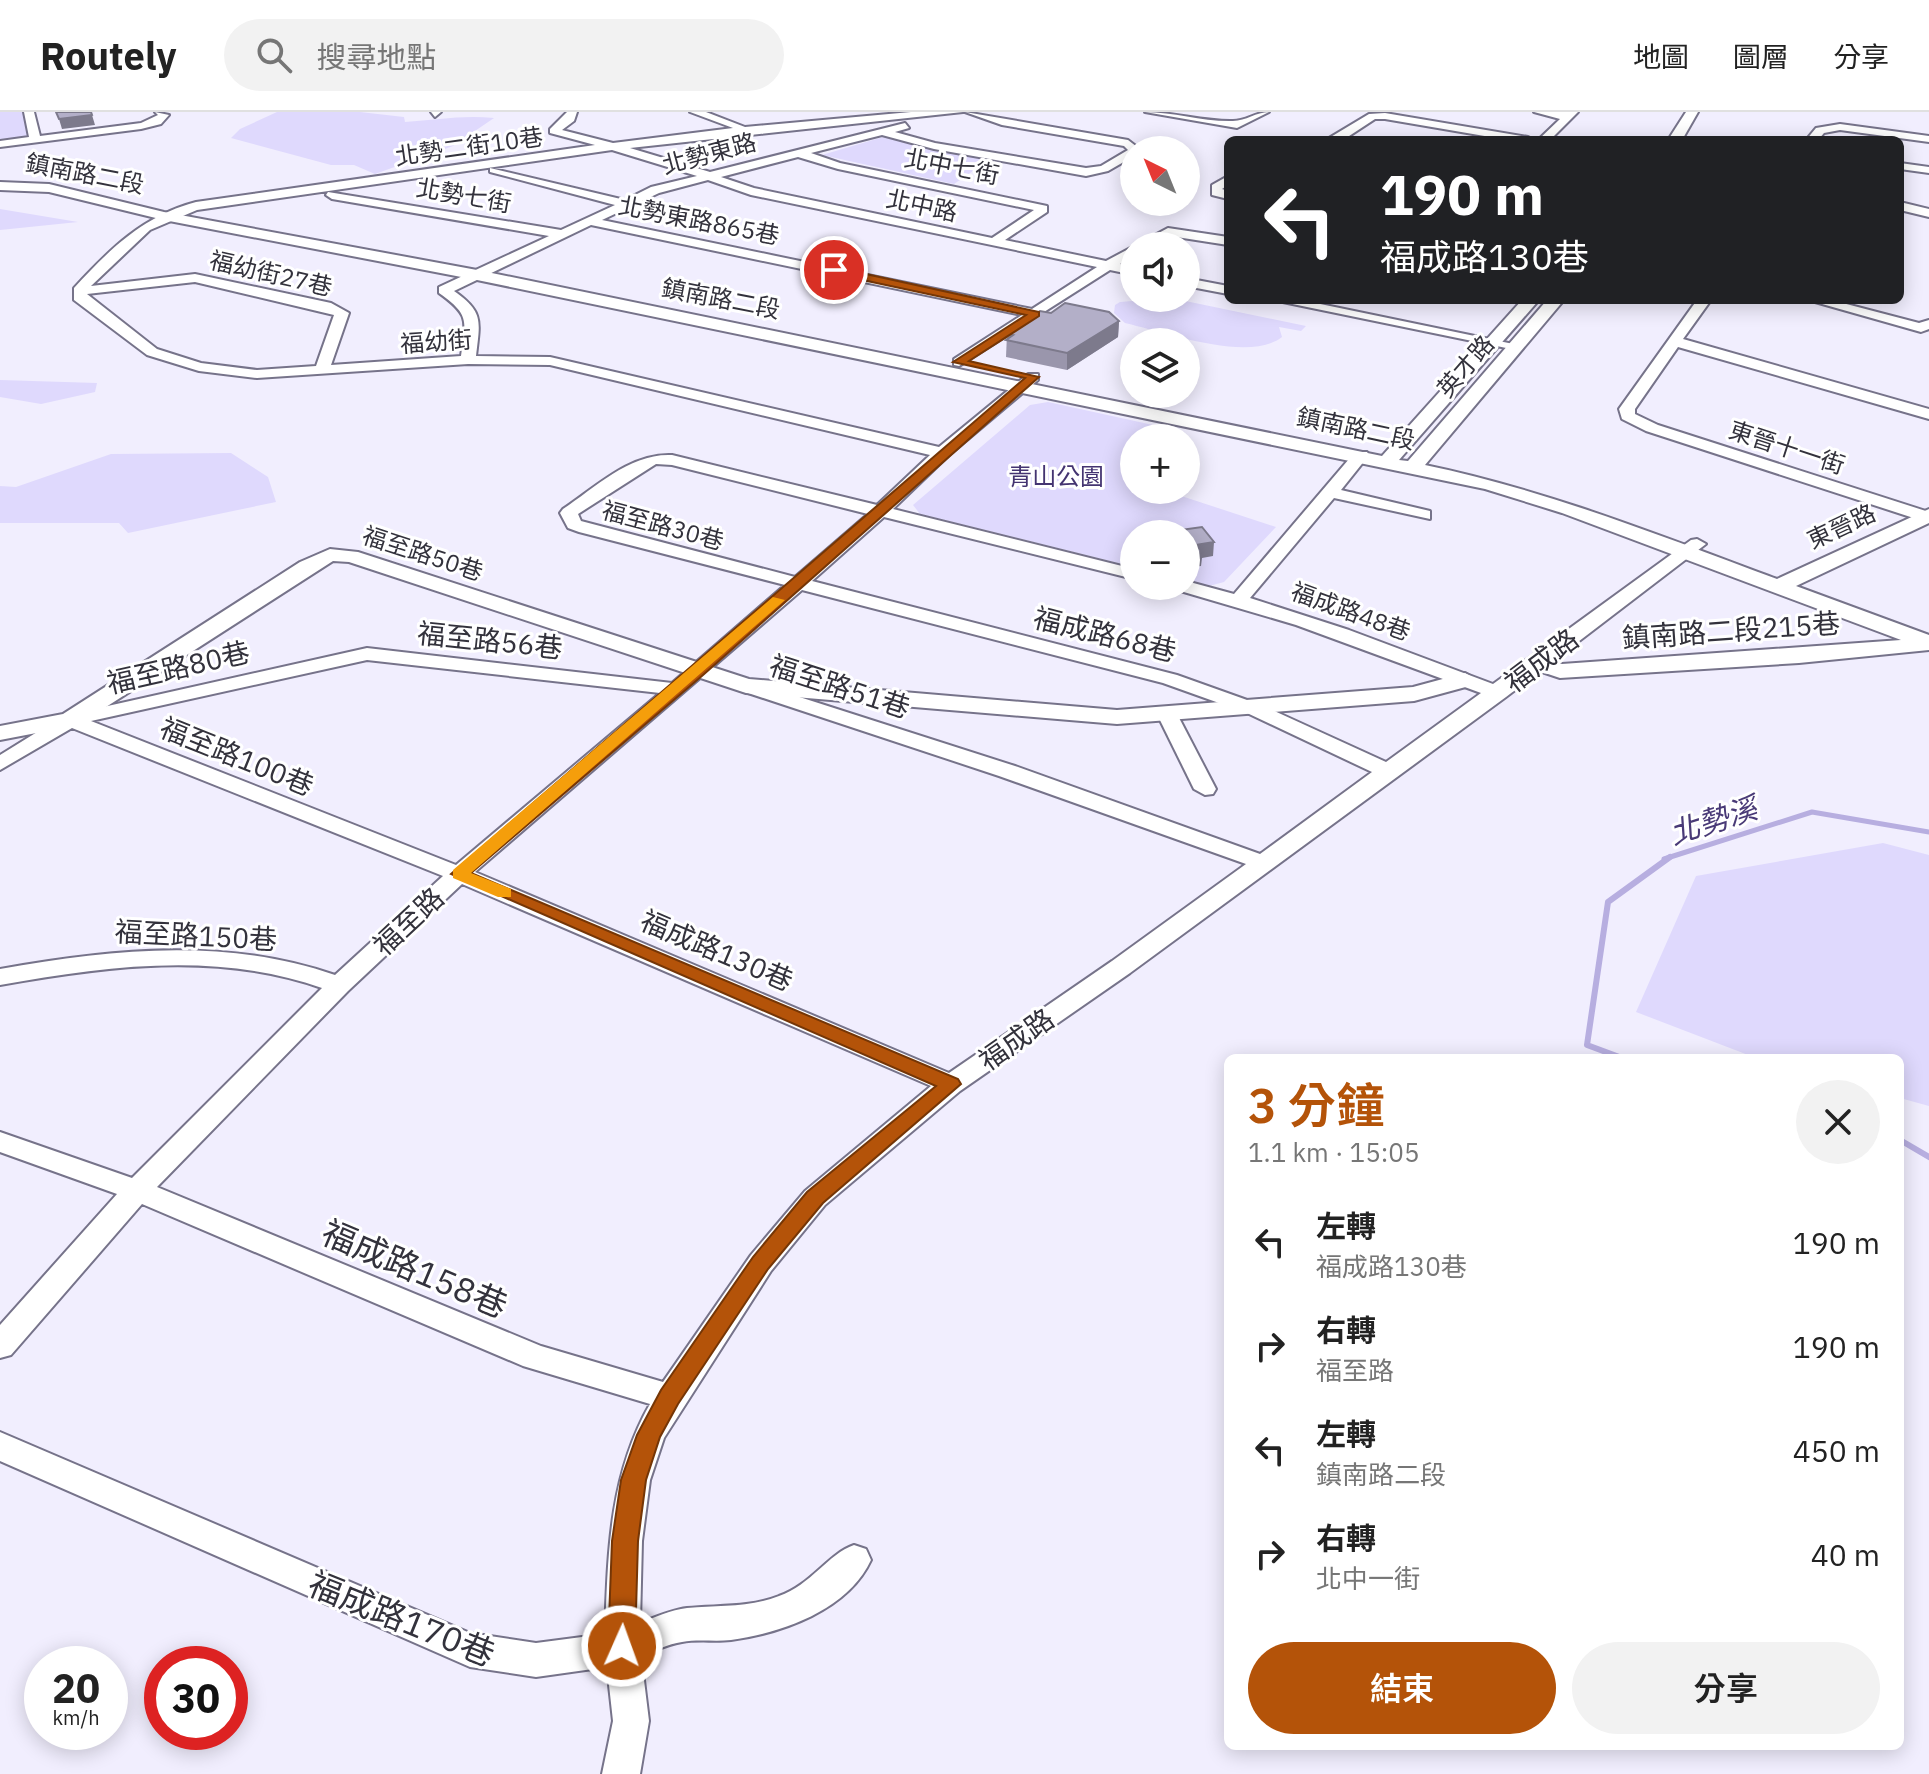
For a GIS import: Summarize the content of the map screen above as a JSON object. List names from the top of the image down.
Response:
{
  "streets": {
    "street": [
      "北勢二街10巷",
      "北勢東路",
      "北中七街",
      "鎮南路二段",
      "北勢七街",
      "北中路",
      "北勢東路865巷",
      "福幼街27巷",
      "福幼街",
      "英才路",
      "東晉十一街",
      "福至路30巷",
      "東晉路",
      "福至路50巷",
      "福成路48巷",
      "鎮南路二段215巷",
      "福成路68巷",
      "福至路56巷",
      "福成路",
      "福至路80巷",
      "福至路51巷",
      "福至路100巷",
      "福至路",
      "福至路150巷",
      "福成路130巷",
      "福成路158巷",
      "福成路170巷"
    ]
  },
  "crossings": [
    ["北勢二街10巷", "鎮南路二段"],
    ["北勢二街10巷", "北勢七街"],
    ["北勢二街10巷", "北中路"],
    ["北勢東路", "北中七街"],
    ["北勢東路", "鎮南路二段"],
    ["北勢東路", "北勢七街"],
    ["北勢東路", "北中路"],
    ["北勢東路", "北勢東路865巷"],
    ["北勢東路", "福幼街"],
    ["北中七街", "北中路"],
    ["鎮南路二段", "英才路"],
    ["鎮南路二段", "東晉路"],
    ["鎮南路二段", "鎮南路二段215巷"],
    ["鎮南路二段", "福成路"],
    ["鎮南路二段", "福至路"],
    ["福幼街27巷", "福幼街"],
    ["福幼街", "福至路"],
    ["東晉十一街", "東晉路"],
    ["福至路30巷", "福成路68巷"],
    ["福至路30巷", "福至路"],
    ["福至路50巷", "福至路80巷"],
    ["福至路50巷", "福至路51巷"],
    ["福至路50巷", "福至路100巷"],
    ["福至路50巷", "福至路"],
    ["福成路48巷", "福成路"],
    ["福成路48巷", "福至路51巷"],
    ["鎮南路二段215巷", "福成路"],
    ["福成路68巷", "福成路"],
    ["福成路68巷", "福至路51巷"],
    ["福成路68巷", "福至路"],
    ["福至路56巷", "福至路80巷"],
    ["福至路56巷", "福至路"],
    ["福成路", "福至路51巷"],
    ["福成路", "福成路130巷"],
    ["福成路", "福成路158巷"],
    ["福成路", "福成路170巷"],
    ["福至路80巷", "福至路100巷"],
    ["福至路100巷", "福至路"],
    ["福至路100巷", "福成路130巷"],
    ["福至路", "福至路150巷"],
    ["福至路", "福成路130巷"],
    ["福至路", "福成路158巷"]
  ],
  "water": ["北勢溪"],
  "parks": ["青山公園"],
  "north": "top left",
  "page": {
    "header": "Routely",
    "search": "搜尋地點",
    "nav": ["地圖", "圖層", "分享"],
    "map_buttons": ["+", "−"],
    "turn": ["190 m", "福成路130巷"],
    "heading": ["3 分鐘", "1.1 km · 15:05"],
    "list": [
      {
        "name": "左轉",
        "note": "福成路130巷",
        "value": "190 m"
      },
      {
        "name": "右轉",
        "note": "福至路",
        "value": "190 m"
      },
      {
        "name": "左轉",
        "note": "鎮南路二段",
        "value": "450 m"
      },
      {
        "name": "右轉",
        "note": "北中一街",
        "value": "40 m"
      }
    ],
    "buttons": ["結束", "分享"],
    "speed": "20 km/h",
    "limit": "30"
  }
}
